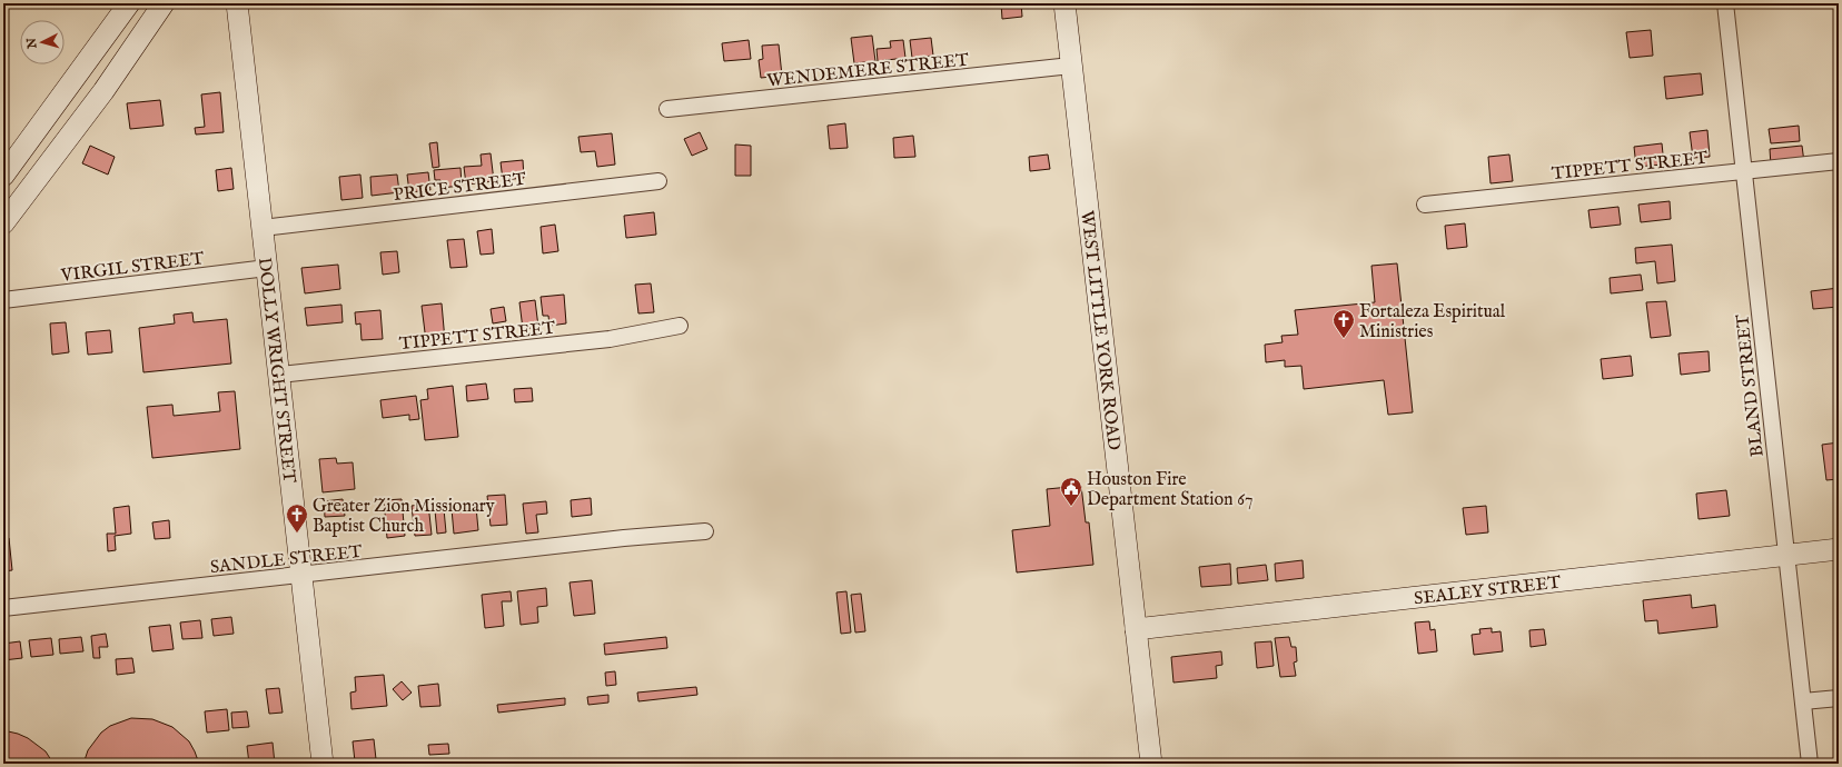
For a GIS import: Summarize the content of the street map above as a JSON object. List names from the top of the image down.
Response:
{
  "streets": {
    "street": [
      "WENDEMERE STREET",
      "TIPPETT STREET",
      "PRICE STREET",
      "VIRGIL STREET",
      "WEST LITTLE YORK ROAD",
      "DOLLY WRIGHT STREET",
      "BLAND STREET",
      "SANDLE STREET",
      "SEALEY STREET"
    ]
  },
  "crossings": [
    ["WENDEMERE STREET", "WEST LITTLE YORK ROAD"],
    ["TIPPETT STREET", "DOLLY WRIGHT STREET"],
    ["TIPPETT STREET", "BLAND STREET"],
    ["PRICE STREET", "DOLLY WRIGHT STREET"],
    ["VIRGIL STREET", "DOLLY WRIGHT STREET"],
    ["WEST LITTLE YORK ROAD", "SEALEY STREET"],
    ["DOLLY WRIGHT STREET", "SANDLE STREET"],
    ["BLAND STREET", "SEALEY STREET"]
  ],
  "places": {
    "church": ["Fortaleza Espiritual Ministries", "Greater Zion Missionary Baptist Church"],
    "public building": ["Houston Fire Department Station 67"]
  },
  "north": "left"
}
